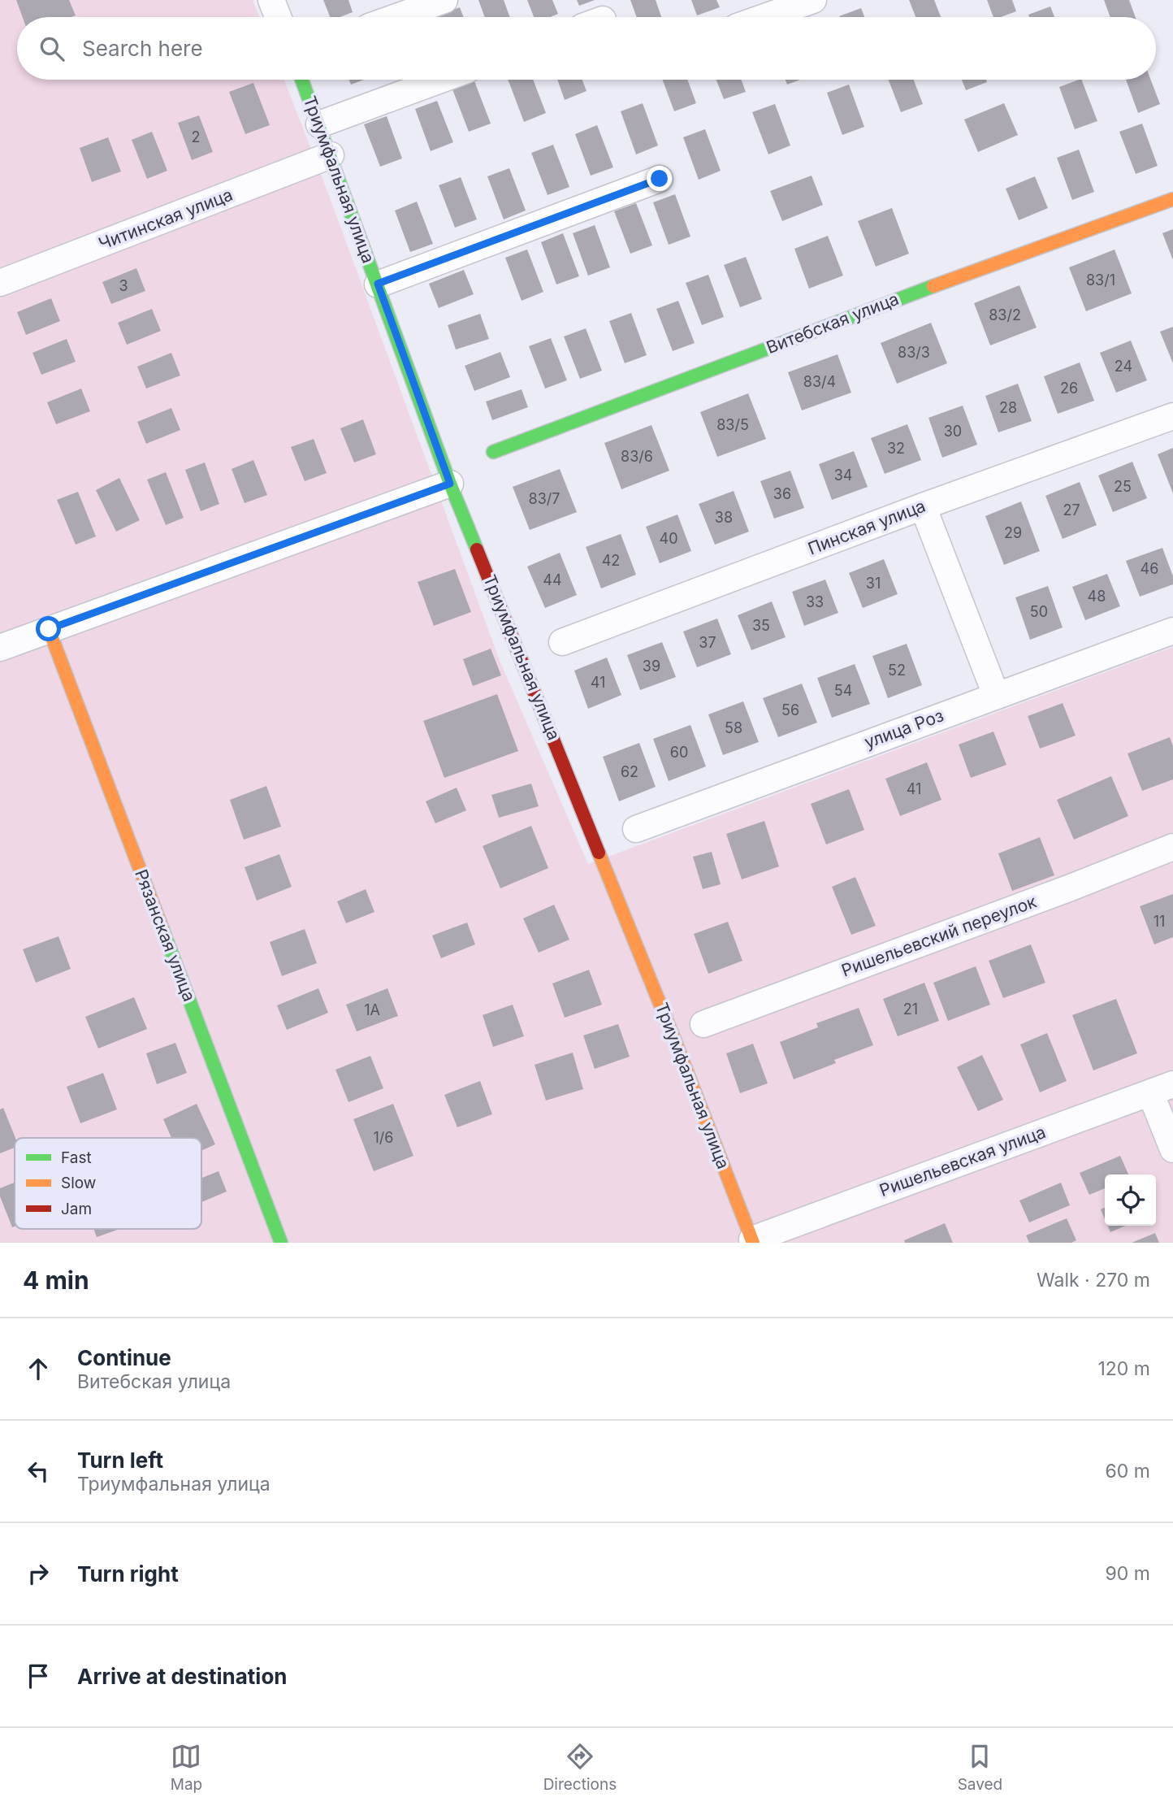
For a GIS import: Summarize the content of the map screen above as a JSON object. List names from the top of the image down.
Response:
{
  "streets": {
    "street": [
      "Триумфальная улица",
      "Читинская улица",
      "Витебская улица",
      "Пинская улица",
      "улица Роз",
      "Рязанская улица",
      "Ришельевский переулок",
      "Ришельевская улица"
    ]
  },
  "crossings": [
    ["Триумфальная улица", "Читинская улица"],
    ["Триумфальная улица", "Ришельевская улица"]
  ],
  "house_numbers": [
    "2",
    "83/1",
    "3",
    "83/2",
    "83/3",
    "24",
    "83/4",
    "26",
    "28",
    "83/5",
    "30",
    "32",
    "83/6",
    "34",
    "25",
    "36",
    "83/7",
    "27",
    "38",
    "29",
    "40",
    "42",
    "46",
    "44",
    "31",
    "48",
    "33",
    "50",
    "35",
    "37",
    "39",
    "52",
    "41",
    "54",
    "56",
    "58",
    "60",
    "62",
    "41",
    "11",
    "21",
    "1А",
    "1/6"
  ],
  "legend": ["Fast", "Slow", "Jam"],
  "page": {
    "search": "Search here",
    "heading": ["4 min", "Walk · 270 m"],
    "list": [
      ["Continue", "Витебская улица", "120 m"],
      ["Turn left", "Триумфальная улица", "60 m"],
      ["Turn right", "90 m"],
      "Arrive at destination"
    ],
    "nav": ["Map", "Directions", "Saved"]
  }
}
